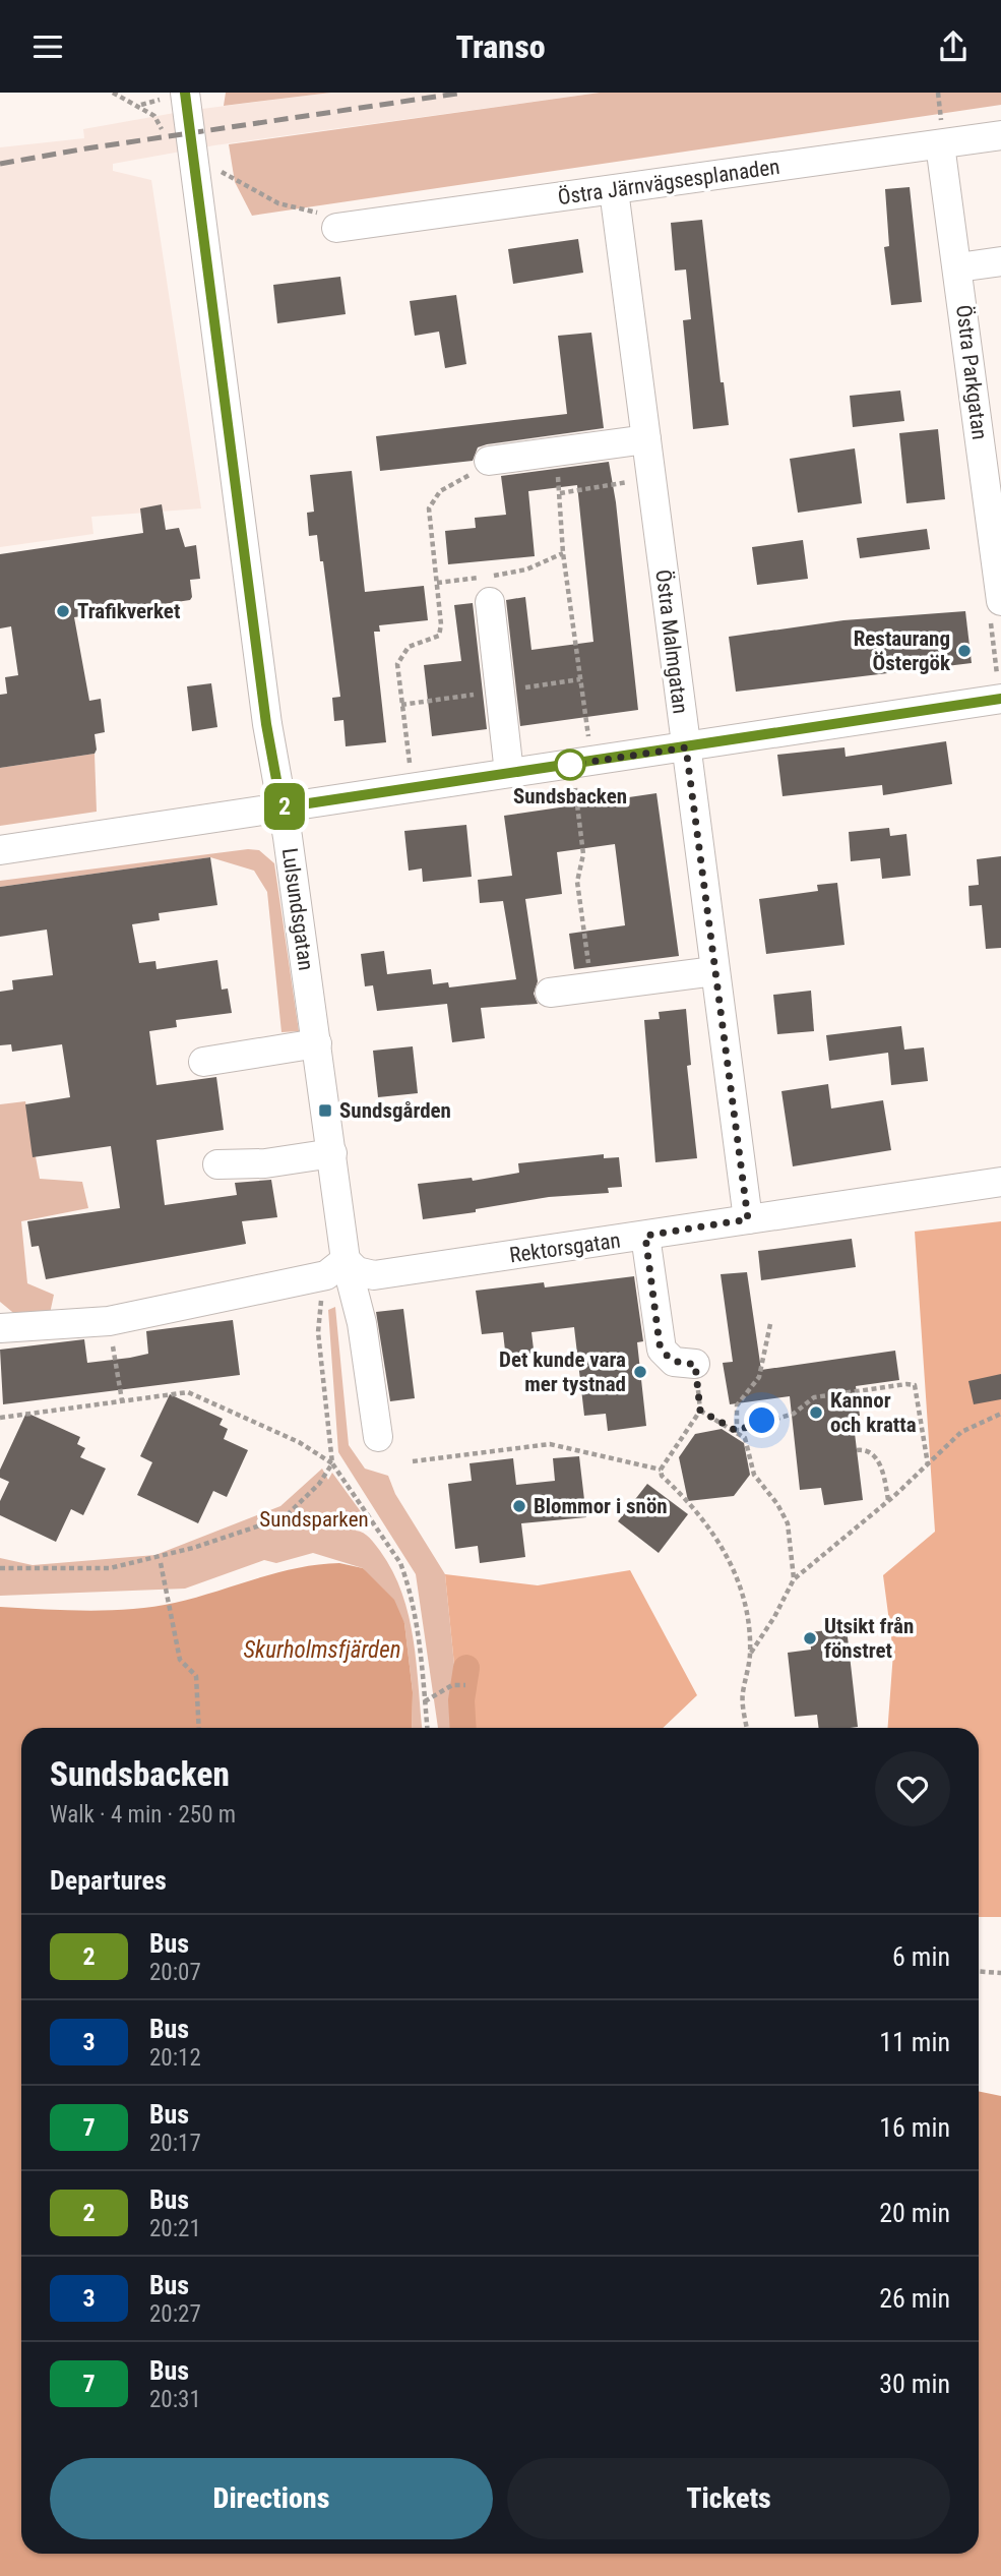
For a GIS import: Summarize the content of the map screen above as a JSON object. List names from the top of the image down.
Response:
{
  "streets": {
    "street": [
      "Östra Järnvägsesplanaden",
      "Östra Parkgatan",
      "Östra Malmgatan",
      "Lulsundsgatan",
      "Rektorsgatan"
    ]
  },
  "crossings": [
    ["Östra Järnvägsesplanaden", "Östra Parkgatan"],
    ["Östra Järnvägsesplanaden", "Östra Malmgatan"],
    ["Östra Malmgatan", "Rektorsgatan"],
    ["Lulsundsgatan", "Rektorsgatan"]
  ],
  "water": ["Skurholmsfjärden"],
  "parks": ["Sundsparken"],
  "places": {
    "other": [
      "Trafikverket",
      "Restaurang Östergök",
      "Sundsbacken",
      "Det kunde vara mer tystnad",
      "Kannor och kratta",
      "Blommor i snön",
      "Utsikt från fönstret"
    ],
    "transit": ["Sundsgården"]
  },
  "lines": ["bus line 2"],
  "page": {
    "header": "Transo",
    "on_map": "2",
    "heading": [
      ["Sundsbacken", "Walk · 4 min · 250 m"],
      "Departures"
    ],
    "list": [
      {
        "mark": "2",
        "name": "Bus",
        "note": "20:07",
        "value": "6 min"
      },
      {
        "mark": "3",
        "name": "Bus",
        "note": "20:12",
        "value": "11 min"
      },
      {
        "mark": "7",
        "name": "Bus",
        "note": "20:17",
        "value": "16 min"
      },
      {
        "mark": "2",
        "name": "Bus",
        "note": "20:21",
        "value": "20 min"
      },
      {
        "mark": "3",
        "name": "Bus",
        "note": "20:27",
        "value": "26 min"
      },
      {
        "mark": "7",
        "name": "Bus",
        "note": "20:31",
        "value": "30 min"
      }
    ],
    "buttons": ["Directions", "Tickets"]
  }
}
